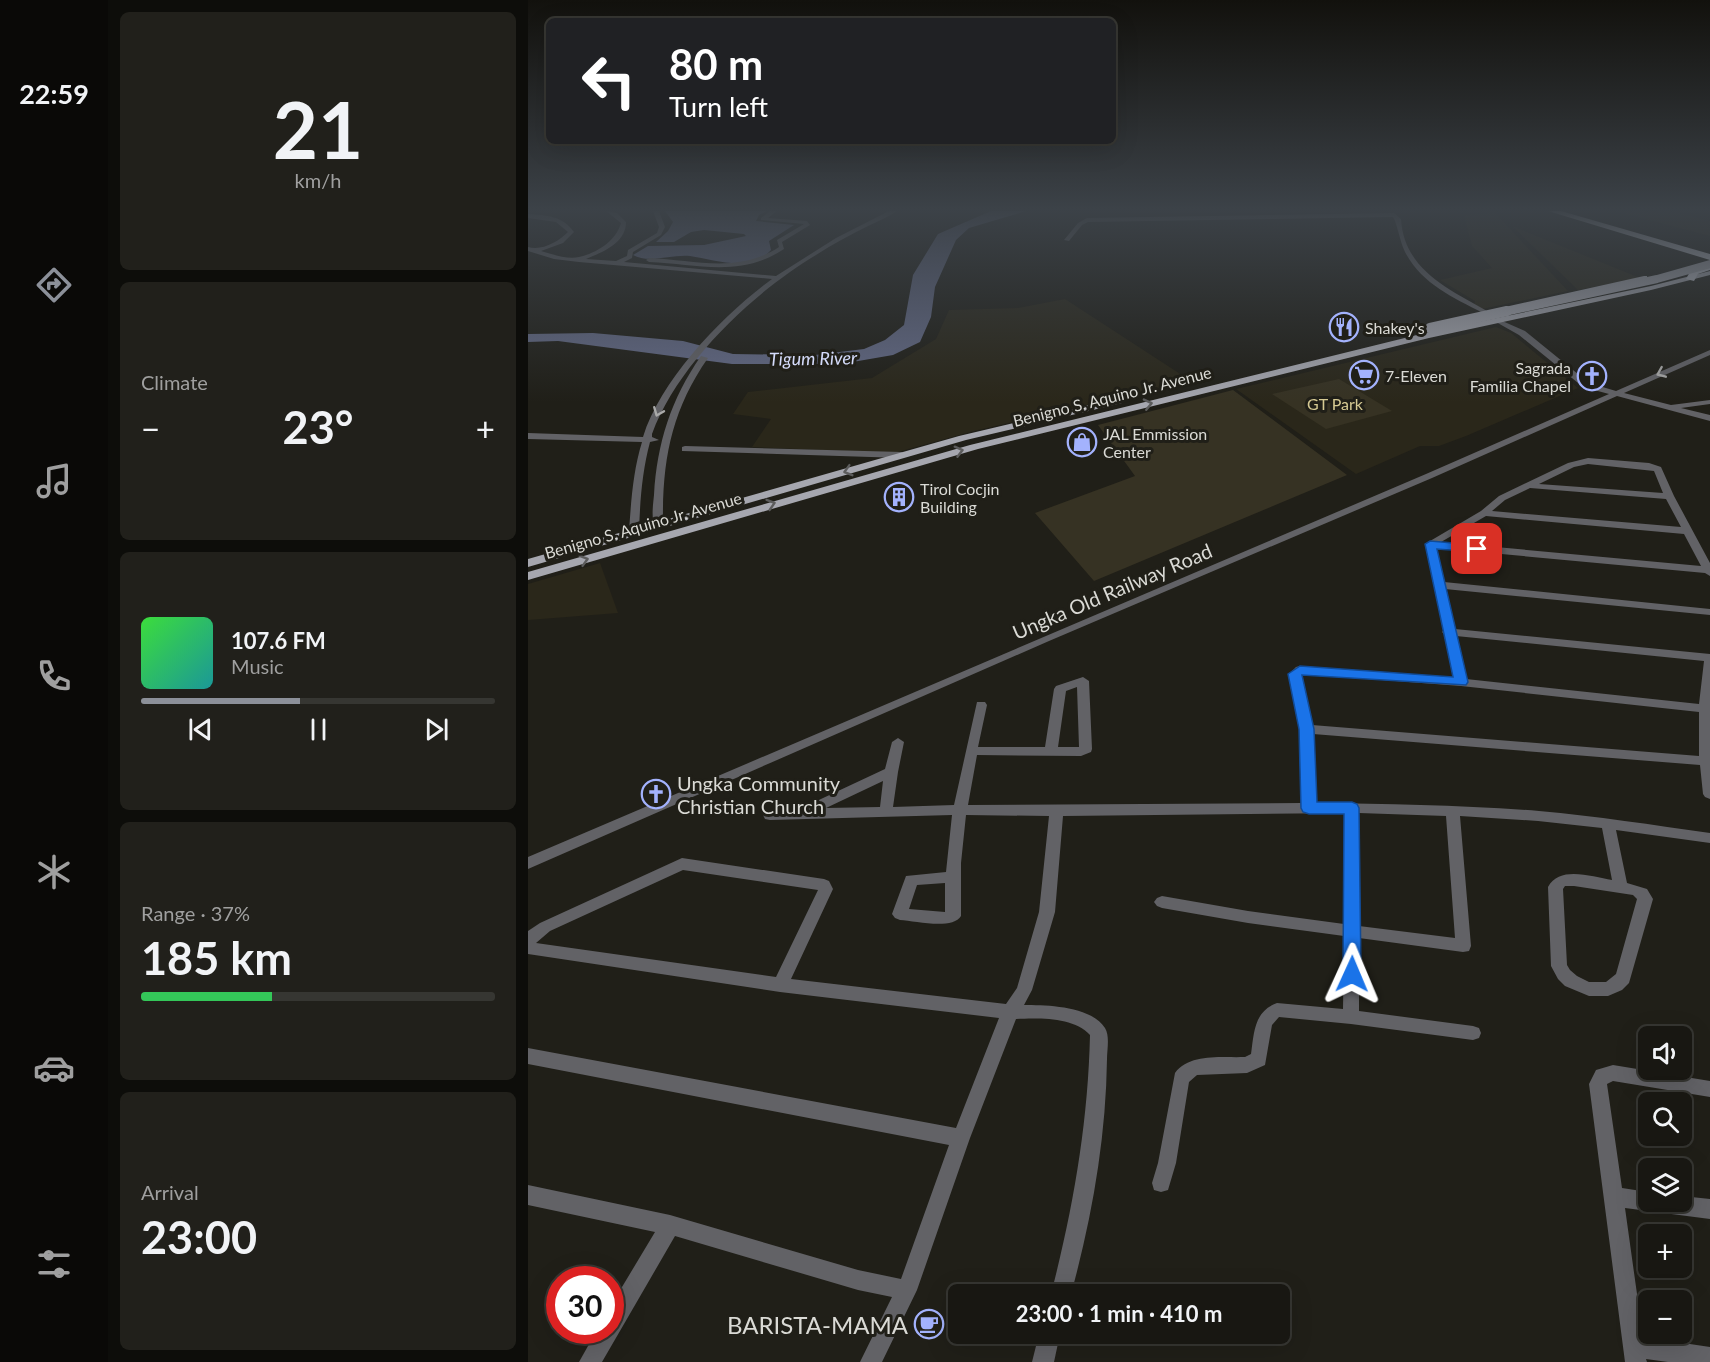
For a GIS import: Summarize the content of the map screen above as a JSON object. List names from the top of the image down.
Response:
{
  "streets": {
    "main road": ["Benigno S. Aquino Jr. Avenue"],
    "street": ["Ungka Old Railway Road"]
  },
  "water": ["Tigum River"],
  "parks": ["GT Park"],
  "places": {
    "restaurant": ["Shakey's"],
    "supermarket": ["7-Eleven"],
    "church": ["Sagrada Familia Chapel", "Ungka Community Christian Church"],
    "shop": ["JAL Emmission Center"],
    "building": ["Tirol Cocjin Building"],
    "cafe": ["BARISTA-MAMA"]
  },
  "page": {
    "tabs": "22:59",
    "tile": [
      ["21", "km/h"],
      "Climate",
      ["Range · 37%", "185 km"],
      ["Arrival", "23:00"]
    ],
    "turn": ["80 m", "Turn left"],
    "heat": ["−", "23°", "+"],
    "song": ["107.6 FM", "Music"],
    "map_buttons": ["+", "−"],
    "limit": "30",
    "trip": "23:00 · 1 min · 410 m"
  }
}
